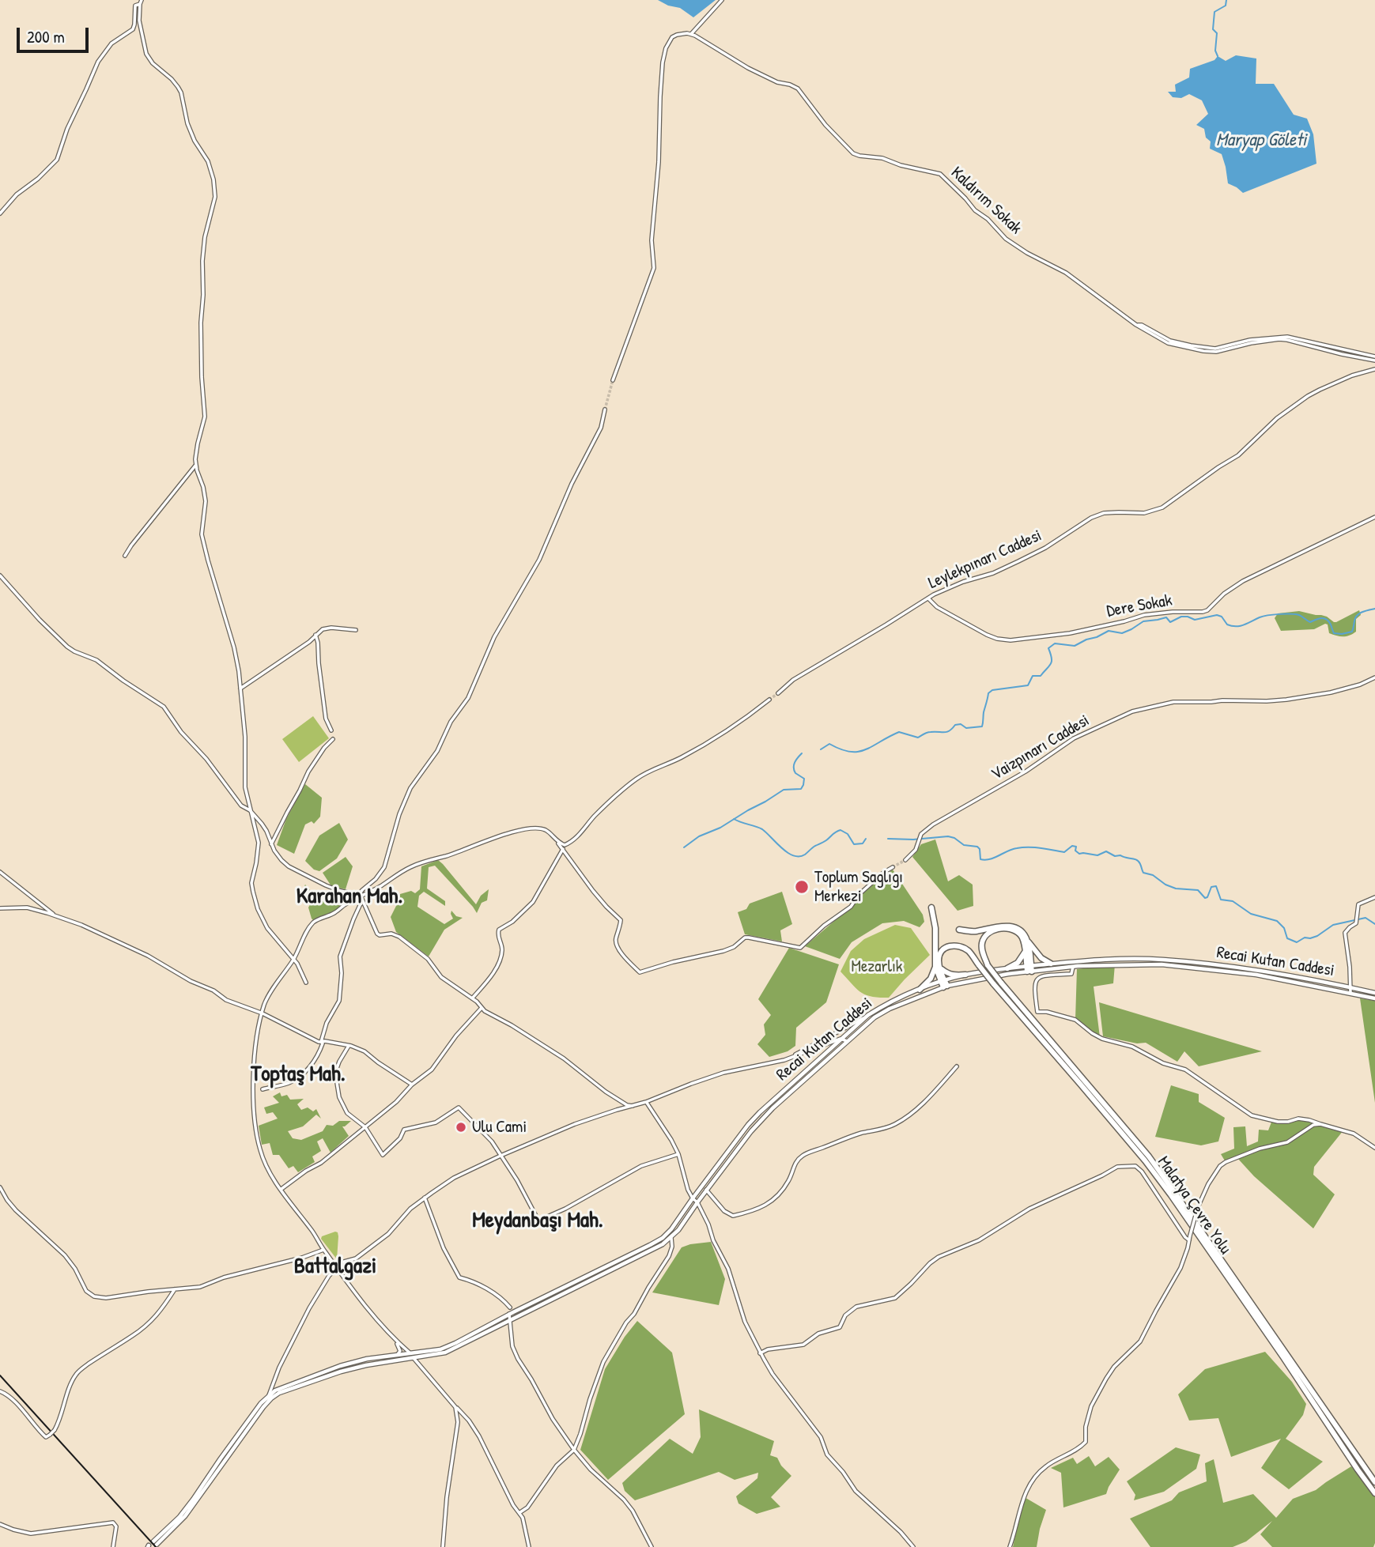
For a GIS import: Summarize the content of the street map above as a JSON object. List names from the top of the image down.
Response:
{
  "streets": {
    "highway": ["Malatya Çevre Yolu"],
    "main road": ["Recai Kutan Caddesi"],
    "street": [
      "Kaldırım Sokak",
      "Leylekpınarı Caddesi",
      "Dere Sokak",
      "Vaizpınarı Caddesi"
    ]
  },
  "crossings": [
    ["Leylekpınarı Caddesi", "Dere Sokak"]
  ],
  "districts": [
    "Karahan Mah.",
    "Toptaş Mah.",
    "Meydanbaşı Mah.",
    "Battalgazi"
  ],
  "water": ["Maryap Göleti"],
  "parks": ["Mezarlık"],
  "places": ["Toplum Saglıgı Merkezi", "Ulu Cami"],
  "scale_bar": "200 m"
}
